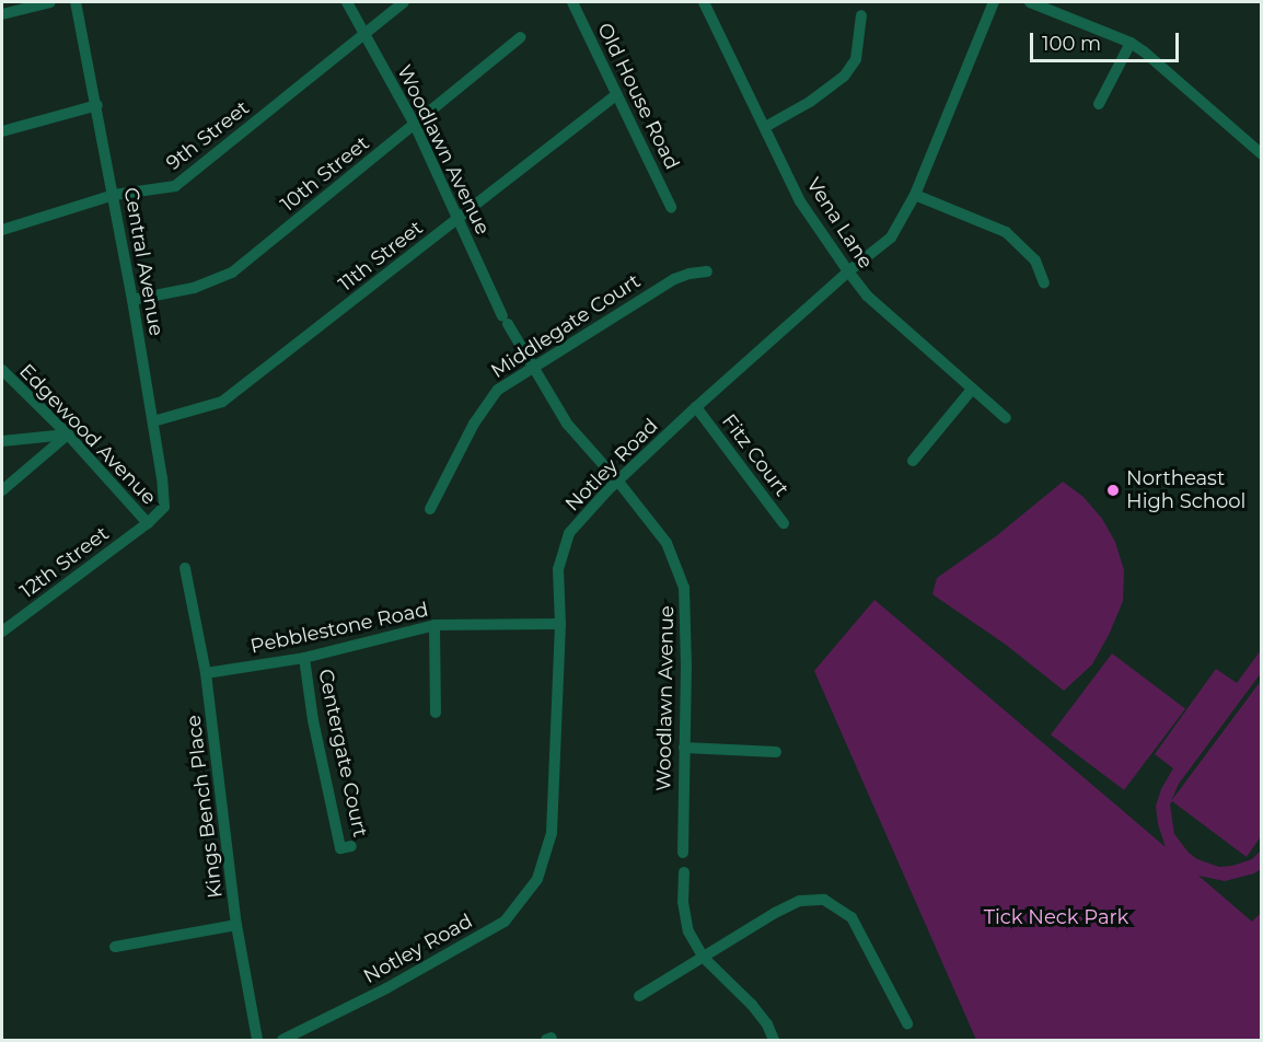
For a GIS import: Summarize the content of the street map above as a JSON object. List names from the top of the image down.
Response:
{
  "streets": {
    "street": [
      "Old House Road",
      "9th Street",
      "Woodlawn Avenue",
      "10th Street",
      "Vena Lane",
      "11th Street",
      "Central Avenue",
      "Middlegate Court",
      "Edgewood Avenue",
      "Fitz Court",
      "Notley Road",
      "12th Street",
      "Pebblestone Road",
      "Centergate Court",
      "Kings Bench Place"
    ]
  },
  "crossings": [
    ["Old House Road", "11th Street"],
    ["9th Street", "Woodlawn Avenue"],
    ["9th Street", "Central Avenue"],
    ["Woodlawn Avenue", "10th Street"],
    ["Woodlawn Avenue", "11th Street"],
    ["Woodlawn Avenue", "Middlegate Court"],
    ["Woodlawn Avenue", "Notley Road"],
    ["10th Street", "Central Avenue"],
    ["Vena Lane", "Notley Road"],
    ["11th Street", "Central Avenue"],
    ["Central Avenue", "Edgewood Avenue"],
    ["Central Avenue", "12th Street"],
    ["Edgewood Avenue", "12th Street"],
    ["Fitz Court", "Notley Road"],
    ["Notley Road", "Pebblestone Road"],
    ["Pebblestone Road", "Centergate Court"],
    ["Pebblestone Road", "Kings Bench Place"]
  ],
  "parks": ["Tick Neck Park"],
  "places": ["Northeast High School"],
  "scale_bar": "100 m"
}
